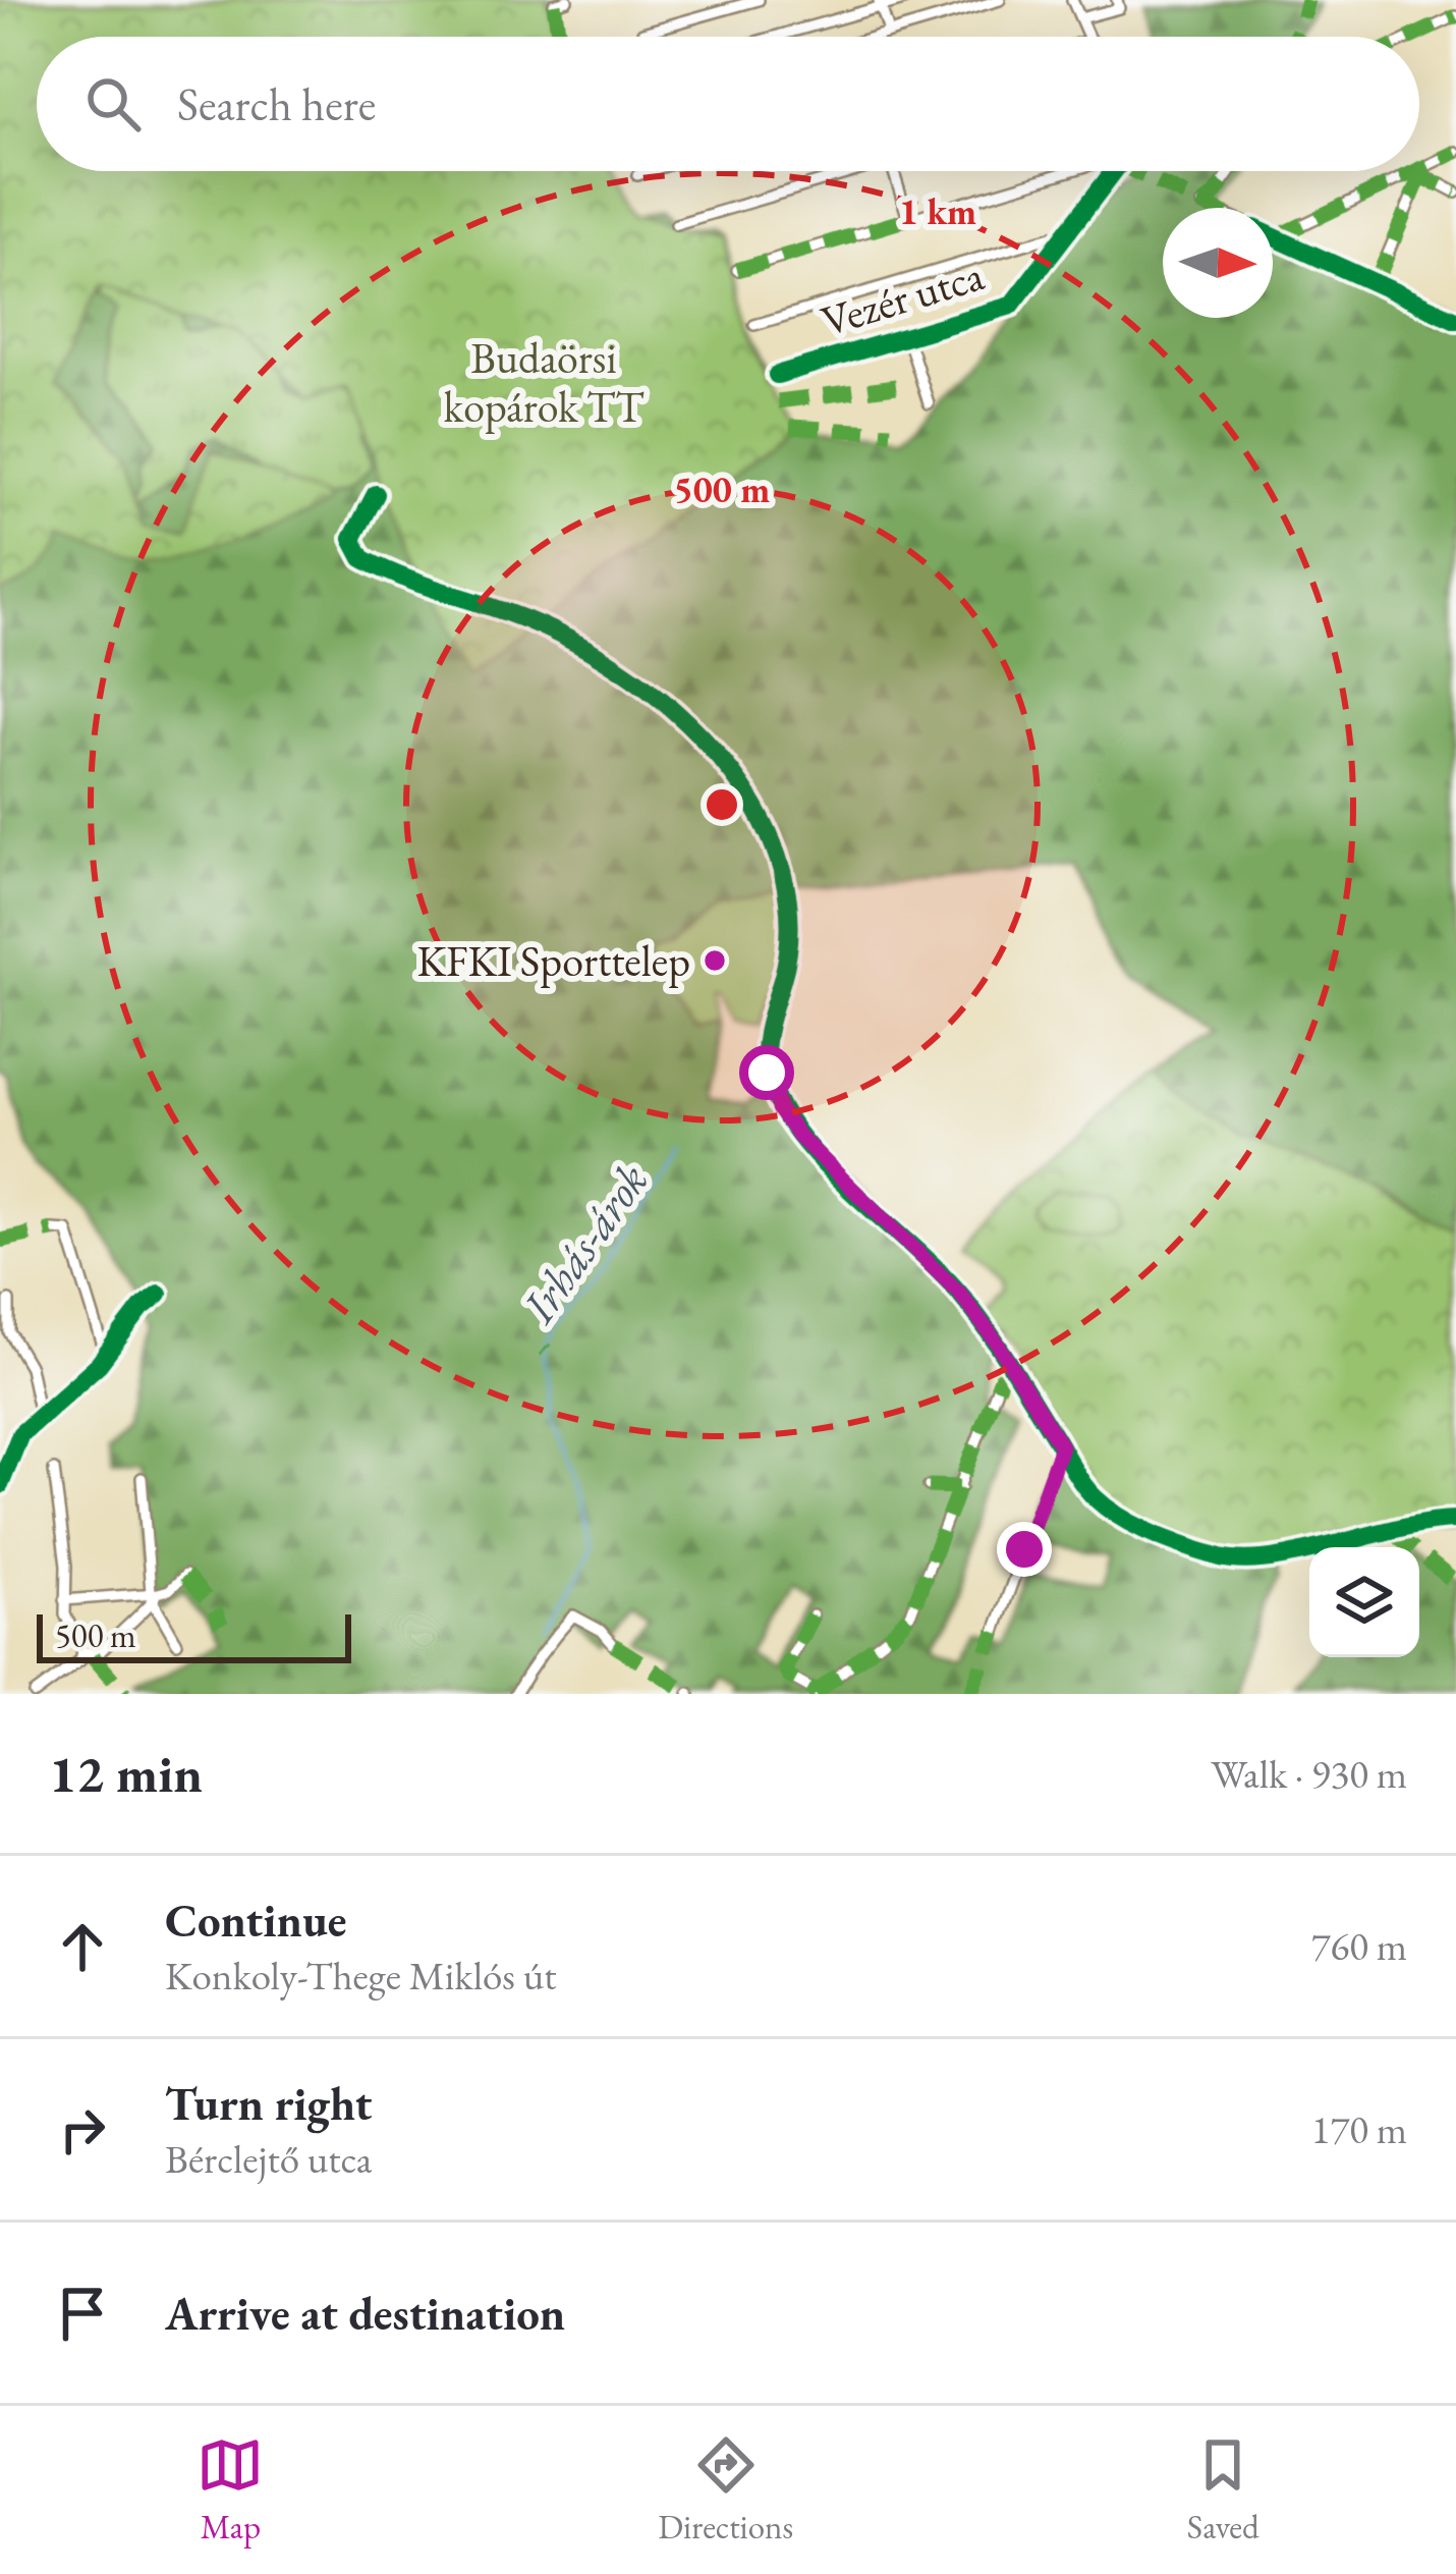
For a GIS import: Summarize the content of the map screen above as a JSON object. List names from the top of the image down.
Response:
{
  "streets": {
    "street": ["Vezér utca"]
  },
  "water": ["Irhás-árok"],
  "parks": ["Budaörsi kopárok TT"],
  "places": ["KFKI Sporttelep"],
  "scale_bar": "500 m",
  "north": "right",
  "page": {
    "search": "Search here",
    "scale": "500 m",
    "heading": ["12 min", "Walk · 930 m"],
    "list": [
      ["Continue", "Konkoly-Thege Miklós út", "760 m"],
      ["Turn right", "Bérclejtő utca", "170 m"],
      "Arrive at destination"
    ],
    "nav": ["Map", "Directions", "Saved"]
  },
  "rings": ["1 km", "500 m"]
}
